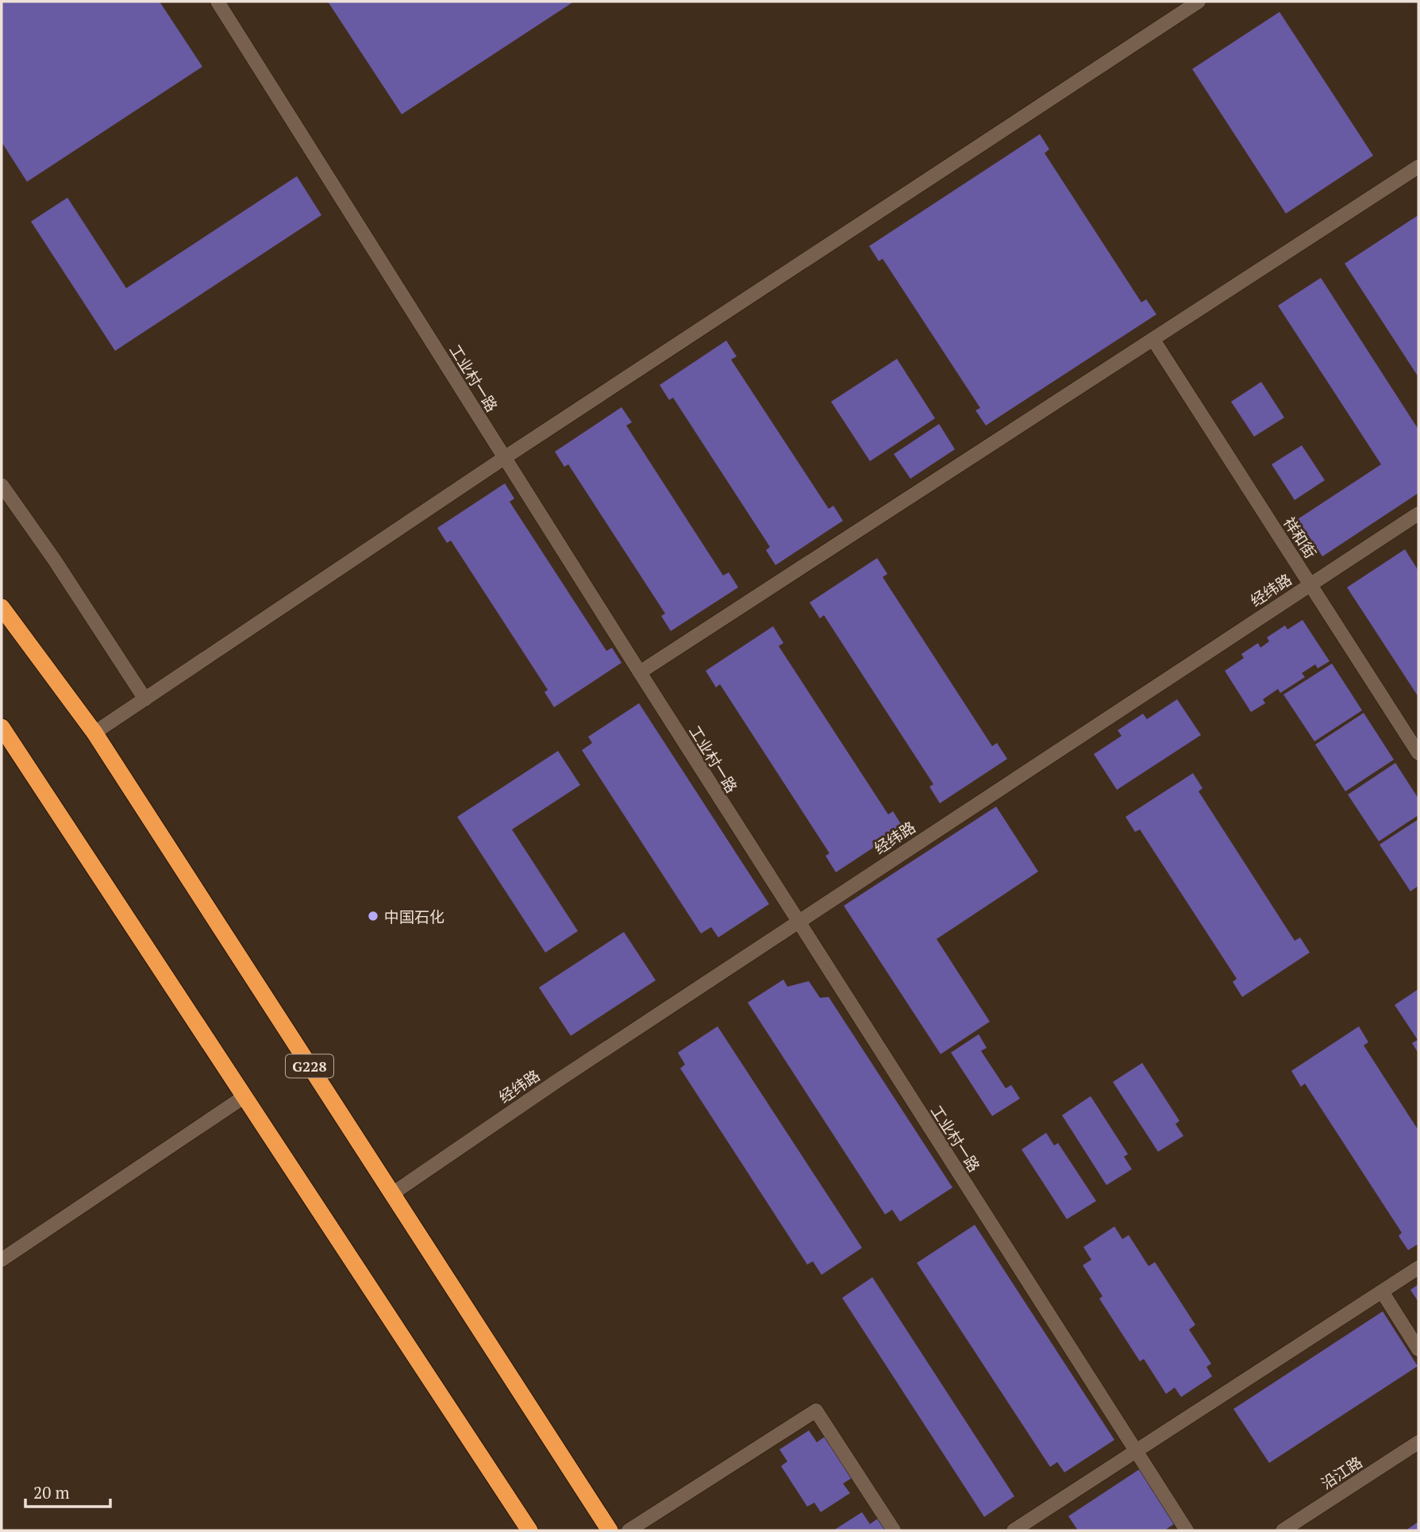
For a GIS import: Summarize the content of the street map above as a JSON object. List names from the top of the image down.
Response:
{
  "streets": {
    "highway": ["G228"],
    "street": [
      "工业村一路",
      "祥和街",
      "经纬路",
      "沿江路"
    ]
  },
  "crossings": [
    ["工业村一路", "经纬路"],
    ["祥和街", "经纬路"],
    ["经纬路", "G228"]
  ],
  "places": ["中国石化"],
  "scale_bar": "20 m"
}
